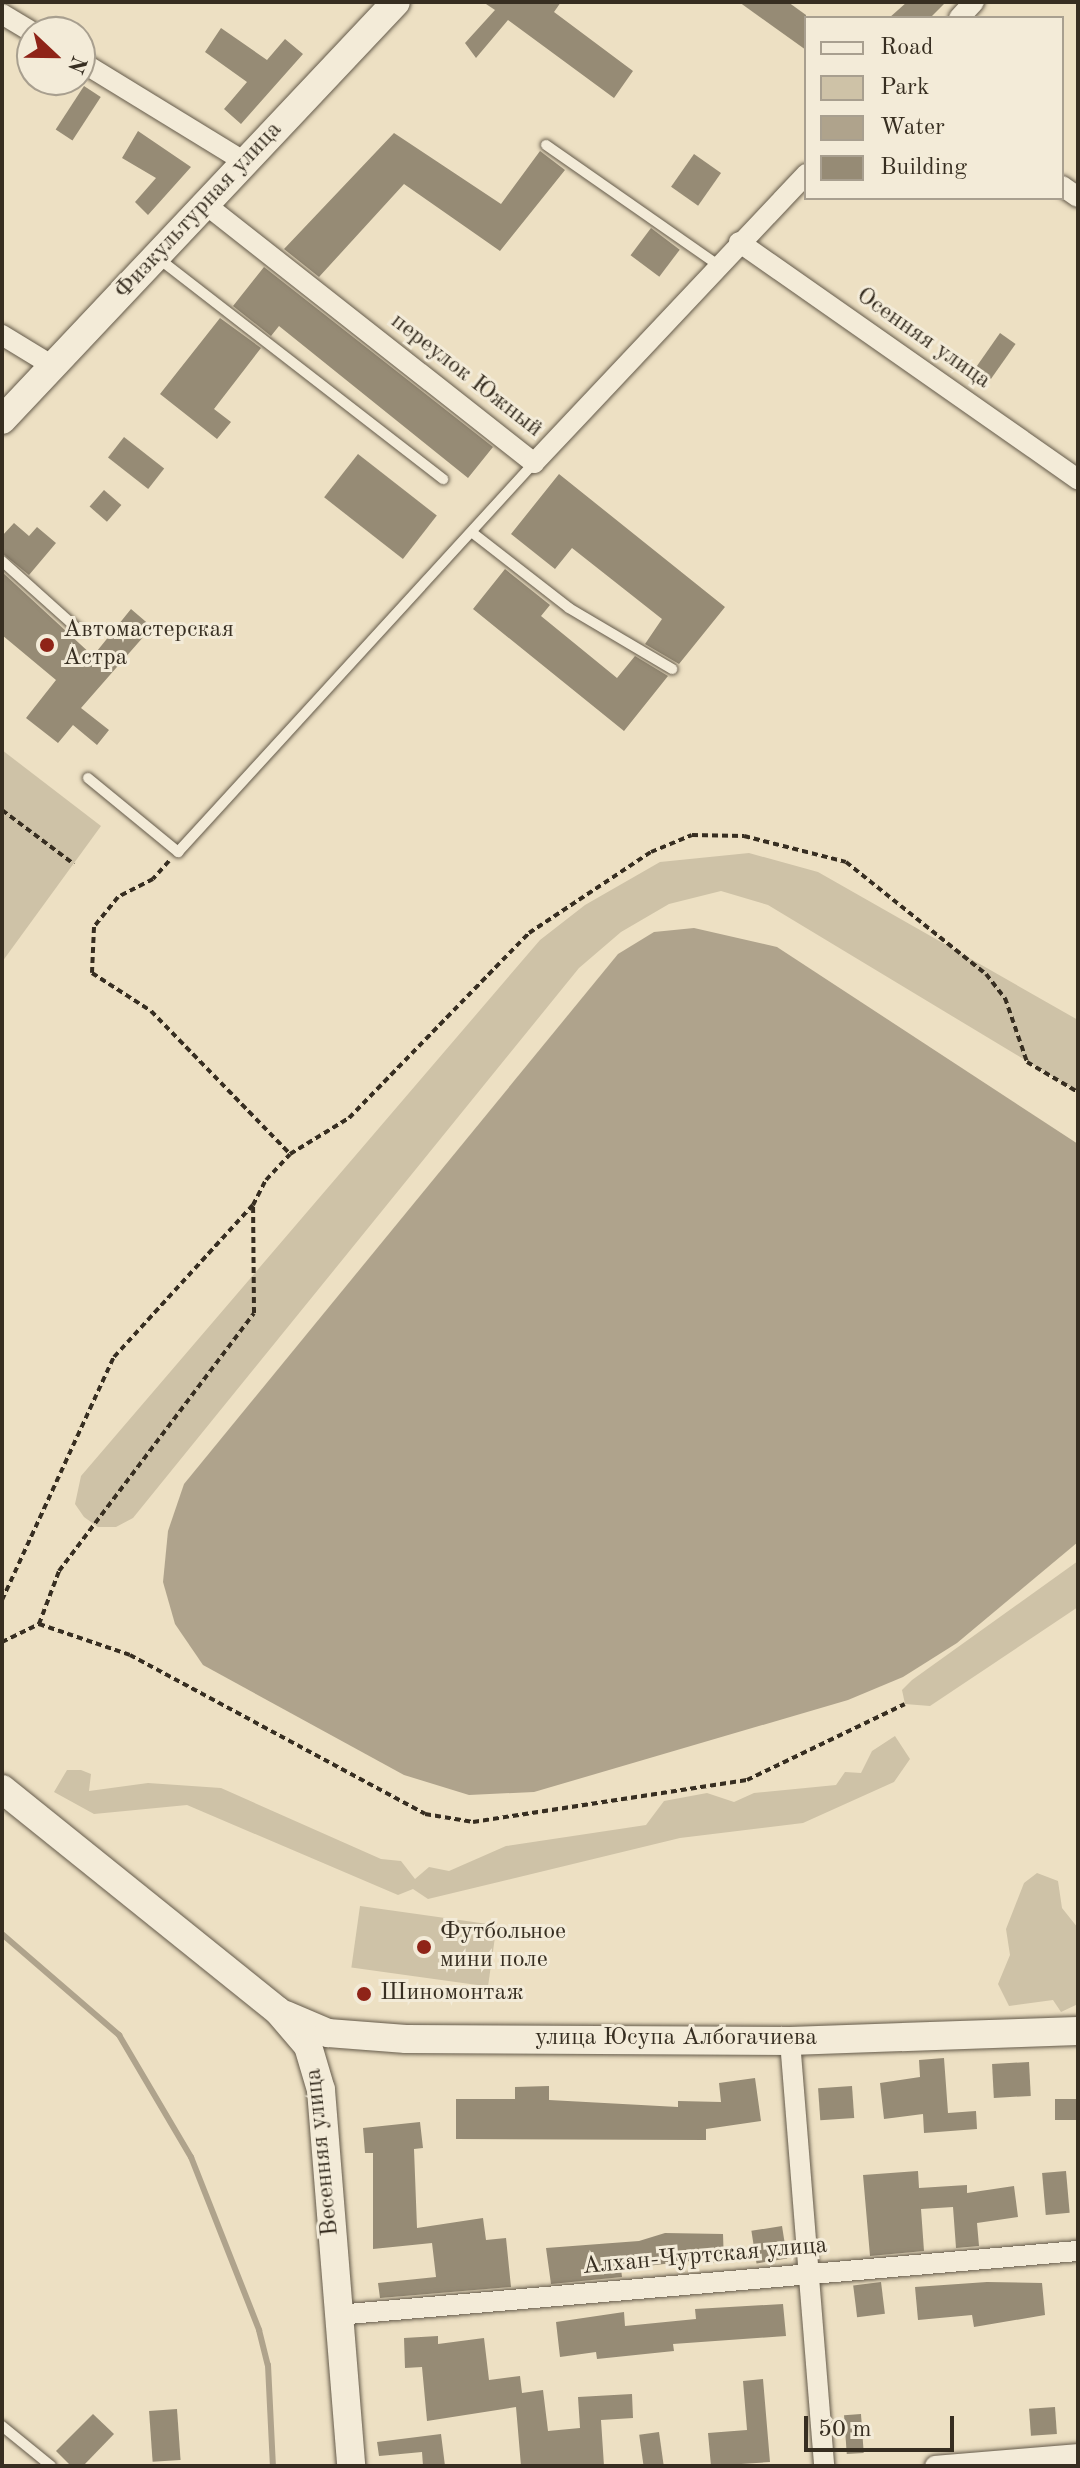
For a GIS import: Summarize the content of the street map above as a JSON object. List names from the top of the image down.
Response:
{
  "streets": {
    "street": [
      "Физкультурная улица",
      "Осенняя улица",
      "переулок Южный",
      "улица Юсупа Албогачиева",
      "Весенняя улица",
      "Алхан-Чуртская улица"
    ]
  },
  "crossings": [
    ["Физкультурная улица", "переулок Южный"],
    ["Осенняя улица", "переулок Южный"],
    ["улица Юсупа Албогачиева", "Весенняя улица"],
    ["Весенняя улица", "Алхан-Чуртская улица"]
  ],
  "places": ["Автомастерская Астра", "Футбольное мини поле", "Шиномонтаж"],
  "legend": [
    "Road",
    "Park",
    "Water",
    "Building"
  ],
  "scale_bar": "50 m",
  "north": "right"
}
